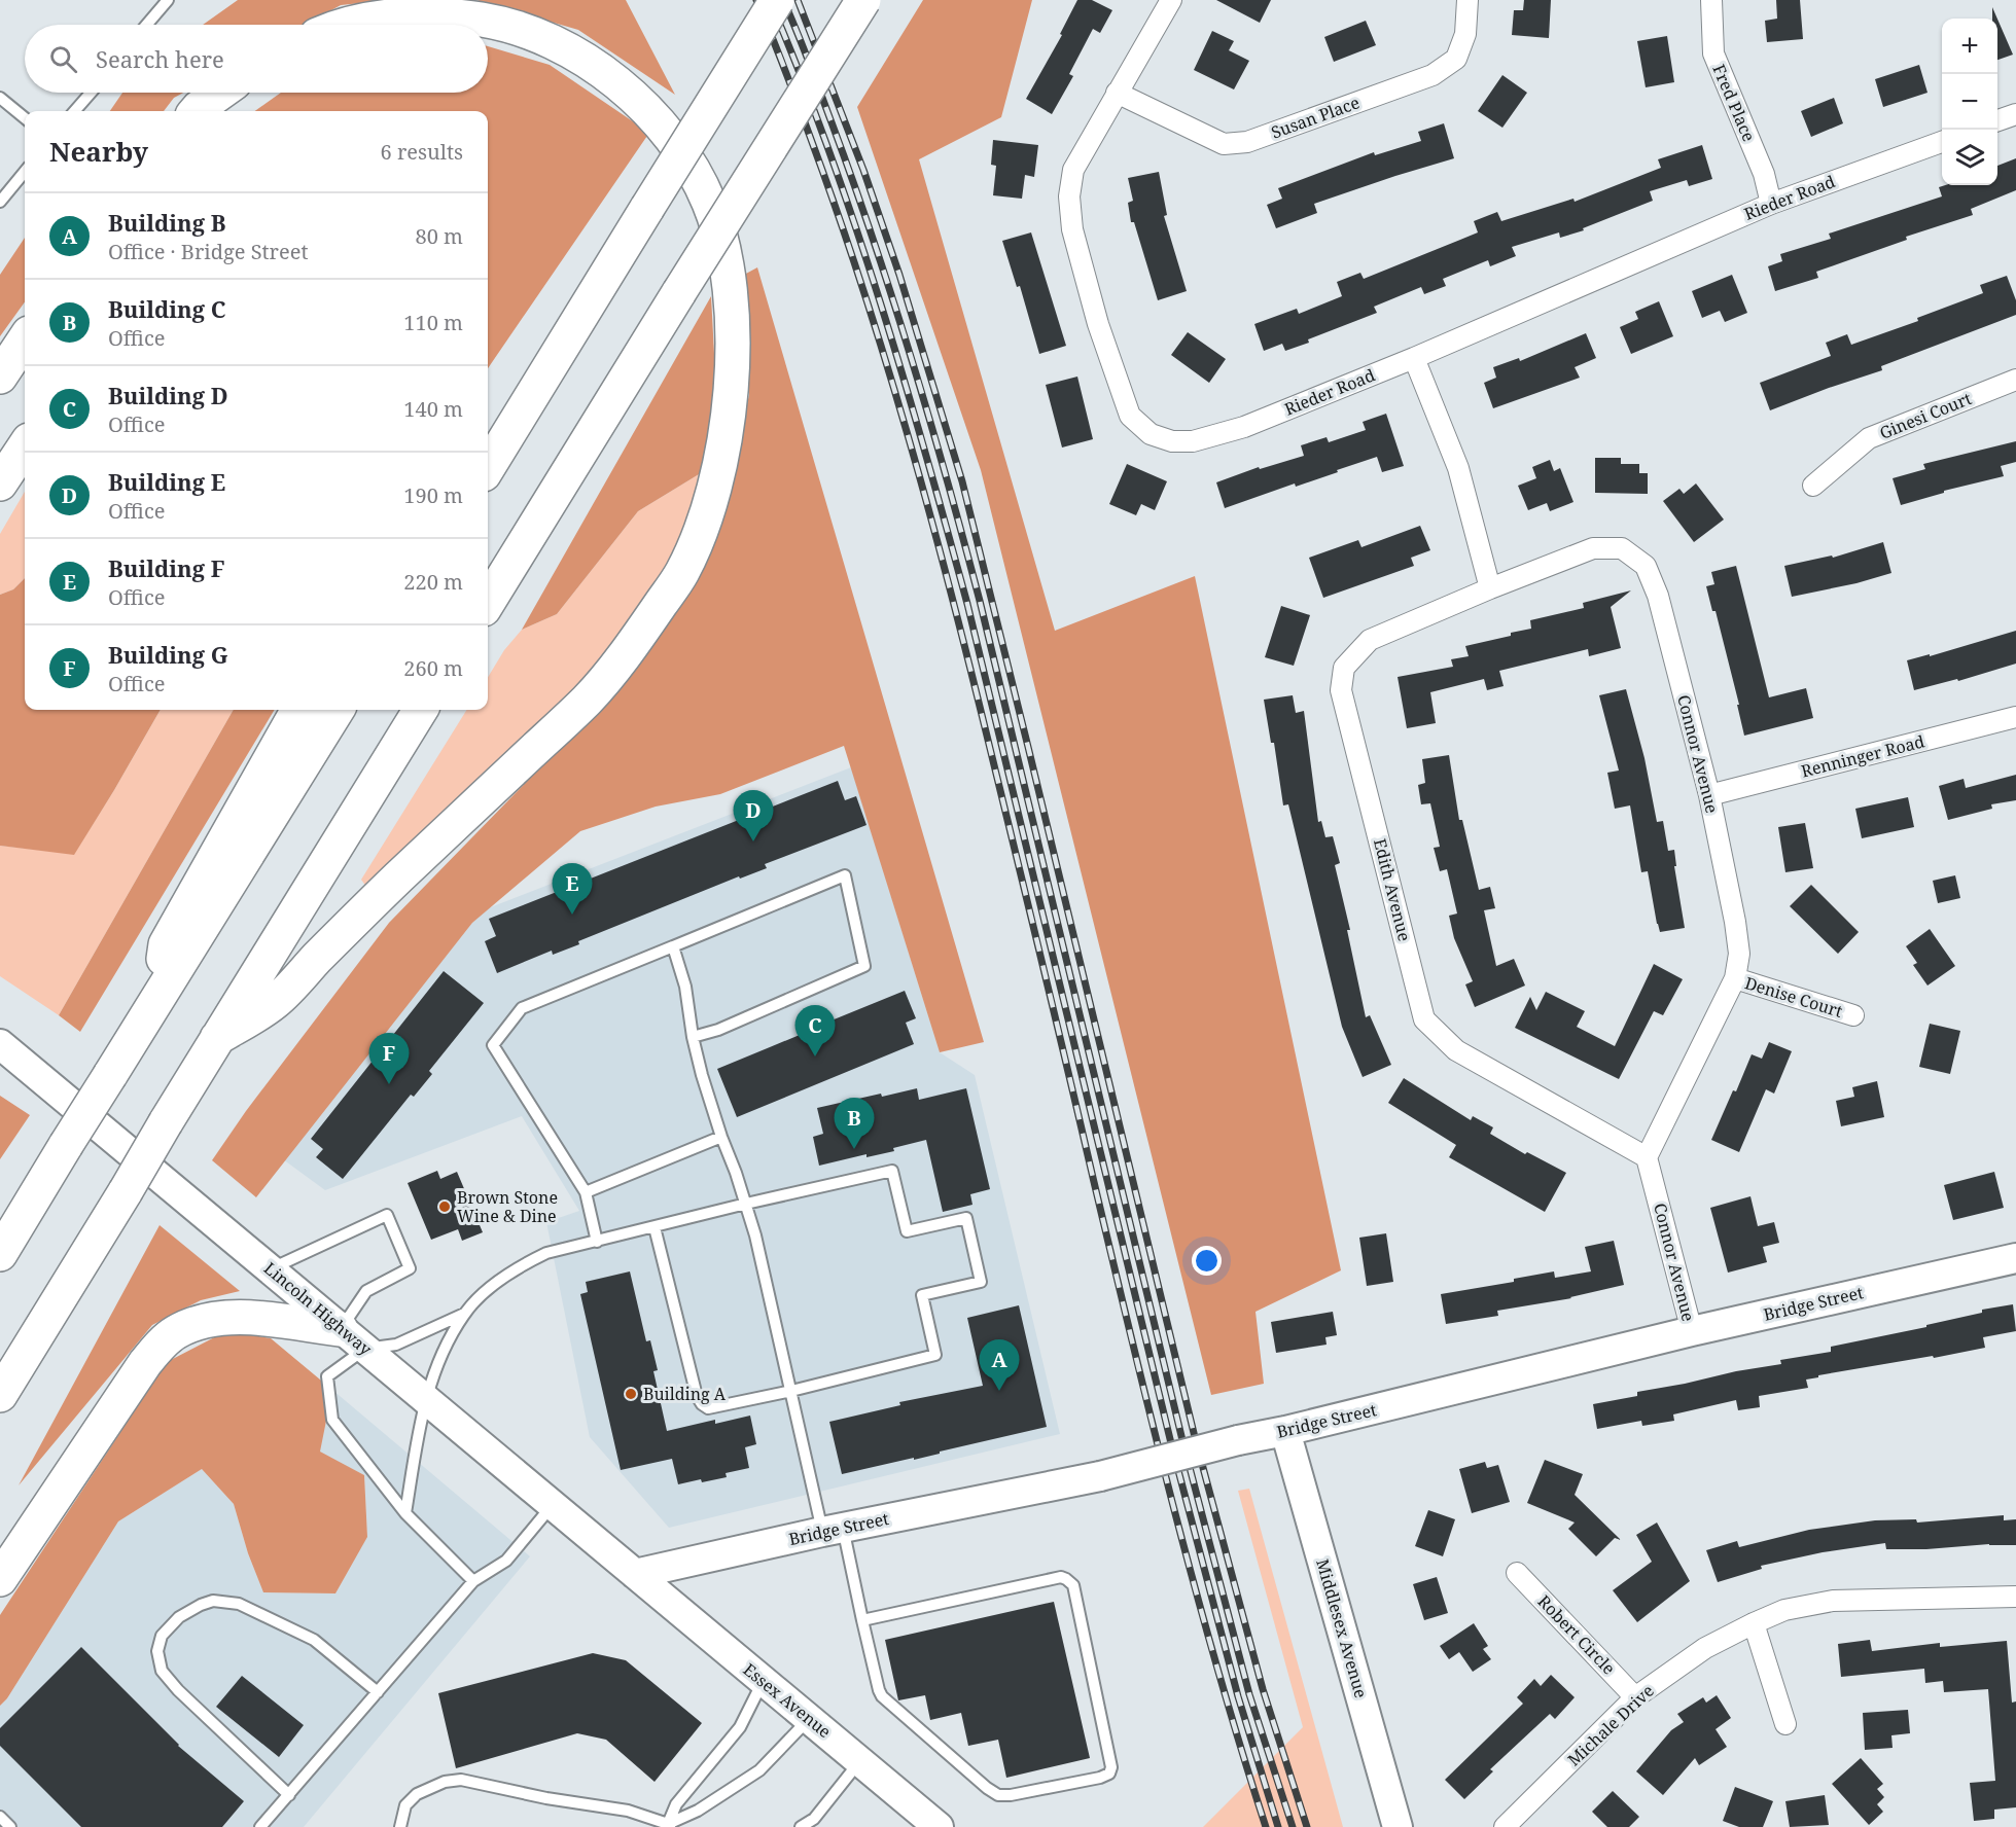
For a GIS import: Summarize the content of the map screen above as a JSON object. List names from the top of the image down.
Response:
{
  "streets": {
    "street": [
      "Fred Place",
      "Susan Place",
      "Rieder Road",
      "Ginesi Court",
      "Connor Avenue",
      "Renninger Road",
      "Edith Avenue",
      "Denise Court",
      "Bridge Street",
      "Lincoln Highway",
      "Middlesex Avenue",
      "Robert Circle",
      "Essex Avenue",
      "Michale Drive"
    ]
  },
  "crossings": [
    ["Fred Place", "Rieder Road"],
    ["Susan Place", "Rieder Road"],
    ["Connor Avenue", "Renninger Road"],
    ["Connor Avenue", "Edith Avenue"],
    ["Connor Avenue", "Denise Court"],
    ["Connor Avenue", "Bridge Street"],
    ["Bridge Street", "Lincoln Highway"],
    ["Bridge Street", "Middlesex Avenue"],
    ["Bridge Street", "Essex Avenue"],
    ["Lincoln Highway", "Essex Avenue"],
    ["Robert Circle", "Michale Drive"]
  ],
  "places": ["Brown Stone Wine & Dine", "Building A"],
  "page": {
    "map_buttons": ["+", "−"],
    "search": "Search here",
    "heading": ["Nearby", "6 results"],
    "list": [
      {
        "mark": "A",
        "name": "Building B",
        "note": "Office · Bridge Street",
        "value": "80 m"
      },
      {
        "mark": "B",
        "name": "Building C",
        "note": "Office",
        "value": "110 m"
      },
      {
        "mark": "C",
        "name": "Building D",
        "note": "Office",
        "value": "140 m"
      },
      {
        "mark": "D",
        "name": "Building E",
        "note": "Office",
        "value": "190 m"
      },
      {
        "mark": "E",
        "name": "Building F",
        "note": "Office",
        "value": "220 m"
      },
      {
        "mark": "F",
        "name": "Building G",
        "note": "Office",
        "value": "260 m"
      }
    ],
    "pins": [
      "D",
      "E",
      "C",
      "F",
      "B",
      "A"
    ]
  }
}
